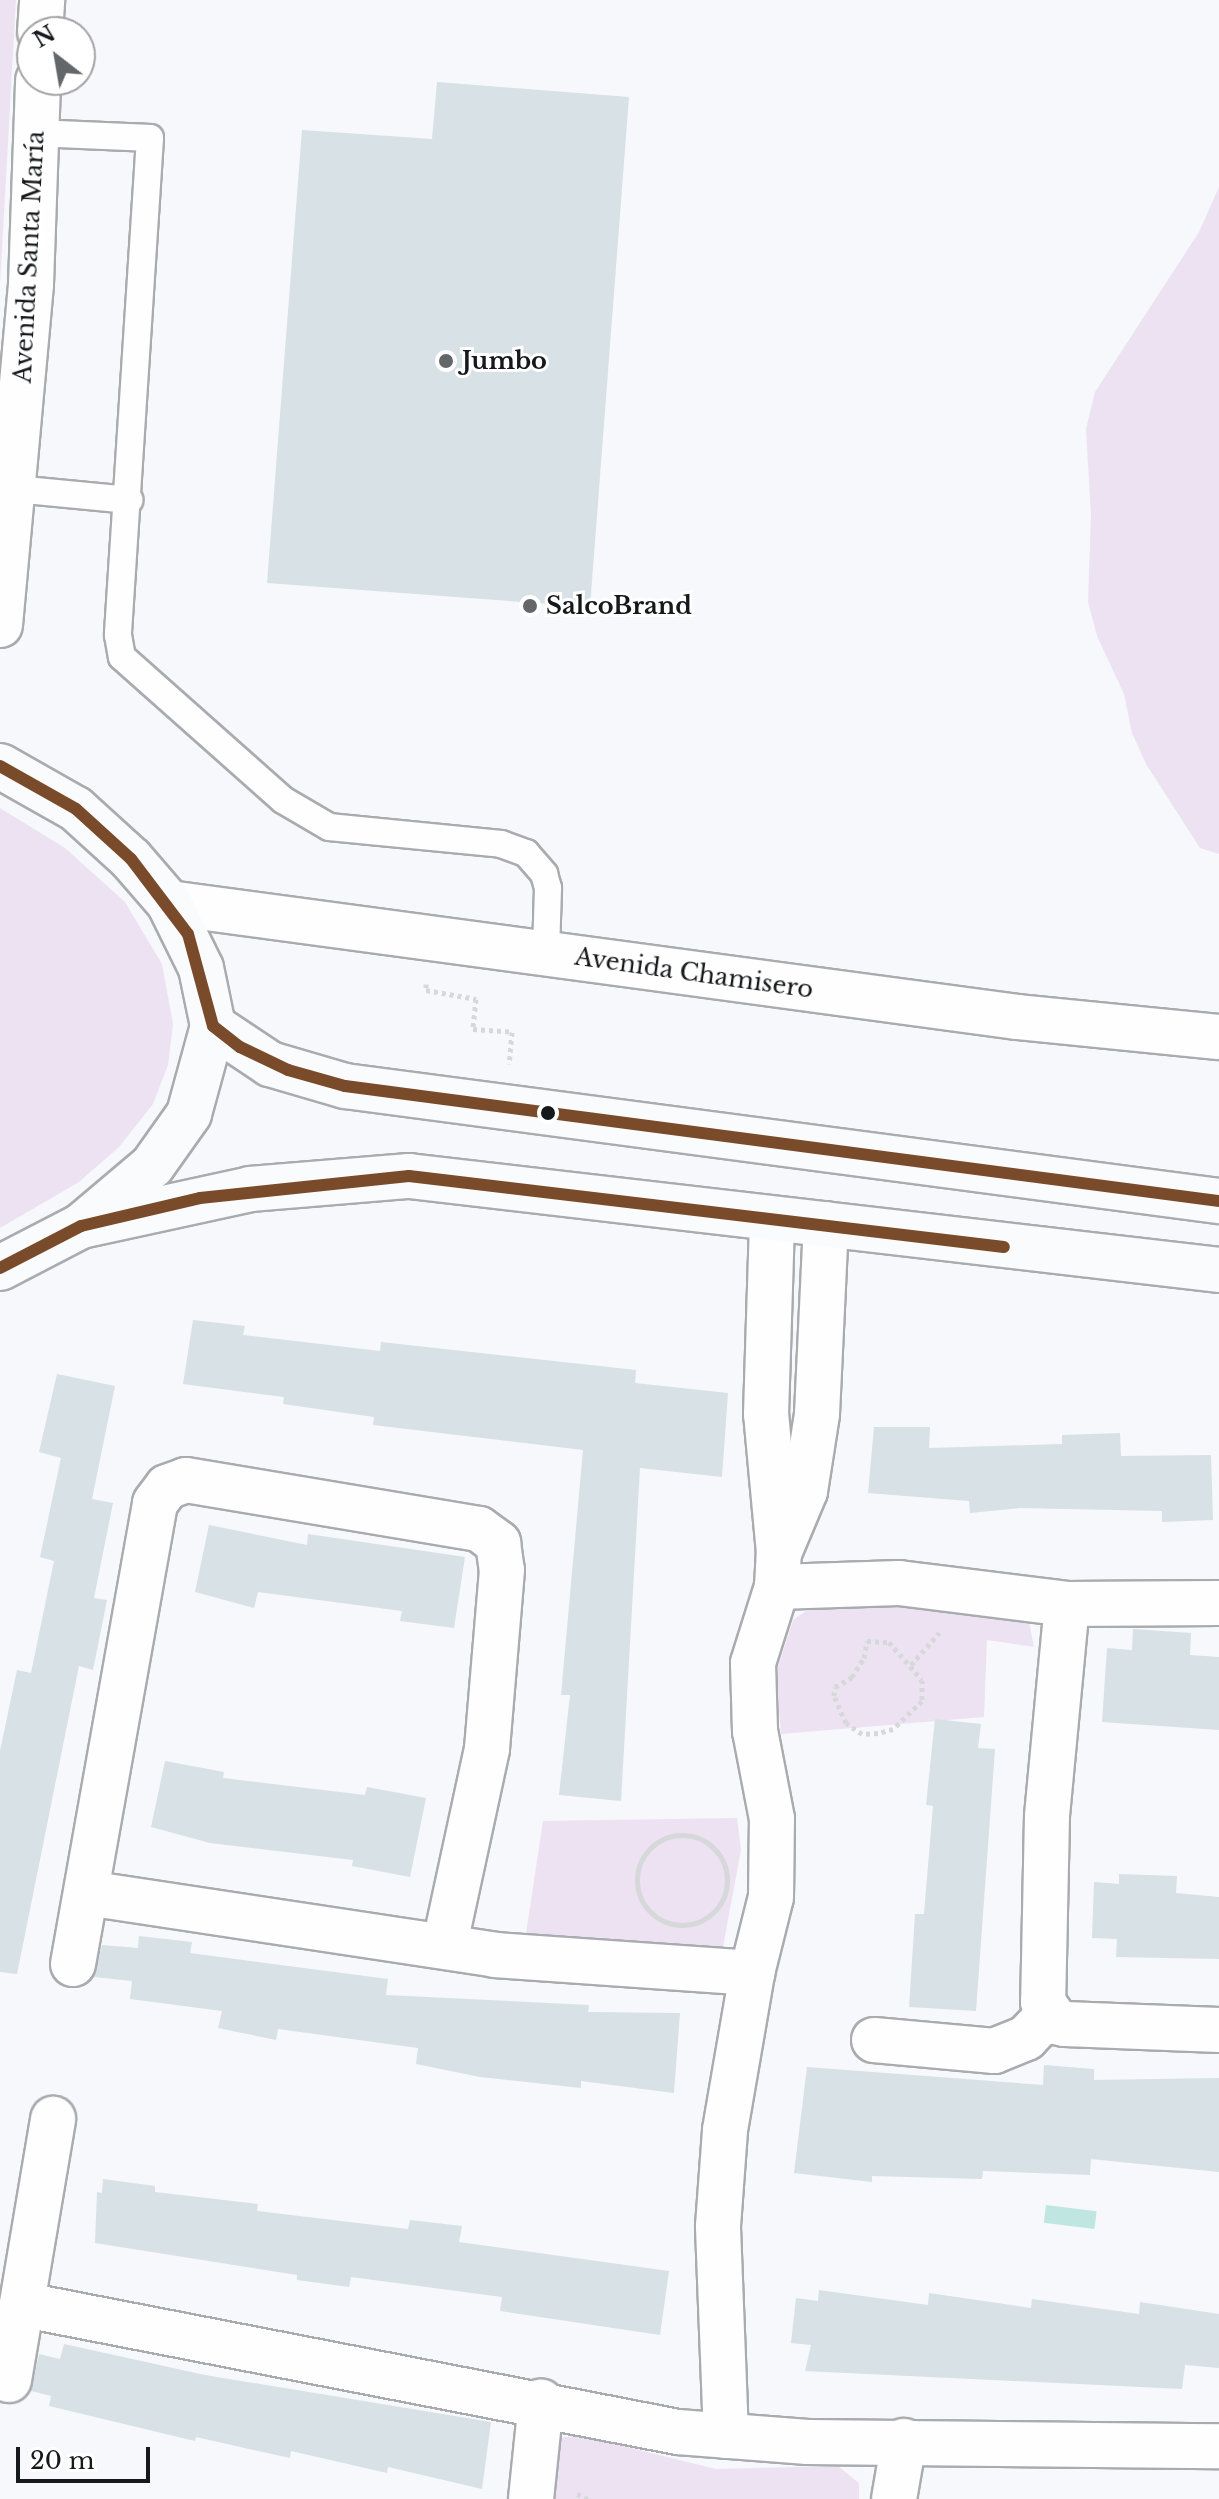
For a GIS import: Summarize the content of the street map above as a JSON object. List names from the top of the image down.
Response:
{
  "streets": {
    "street": ["Avenida Santa María", "Avenida Chamisero"]
  },
  "places": ["Jumbo", "SalcoBrand"],
  "scale_bar": "20 m",
  "north": "top left"
}
